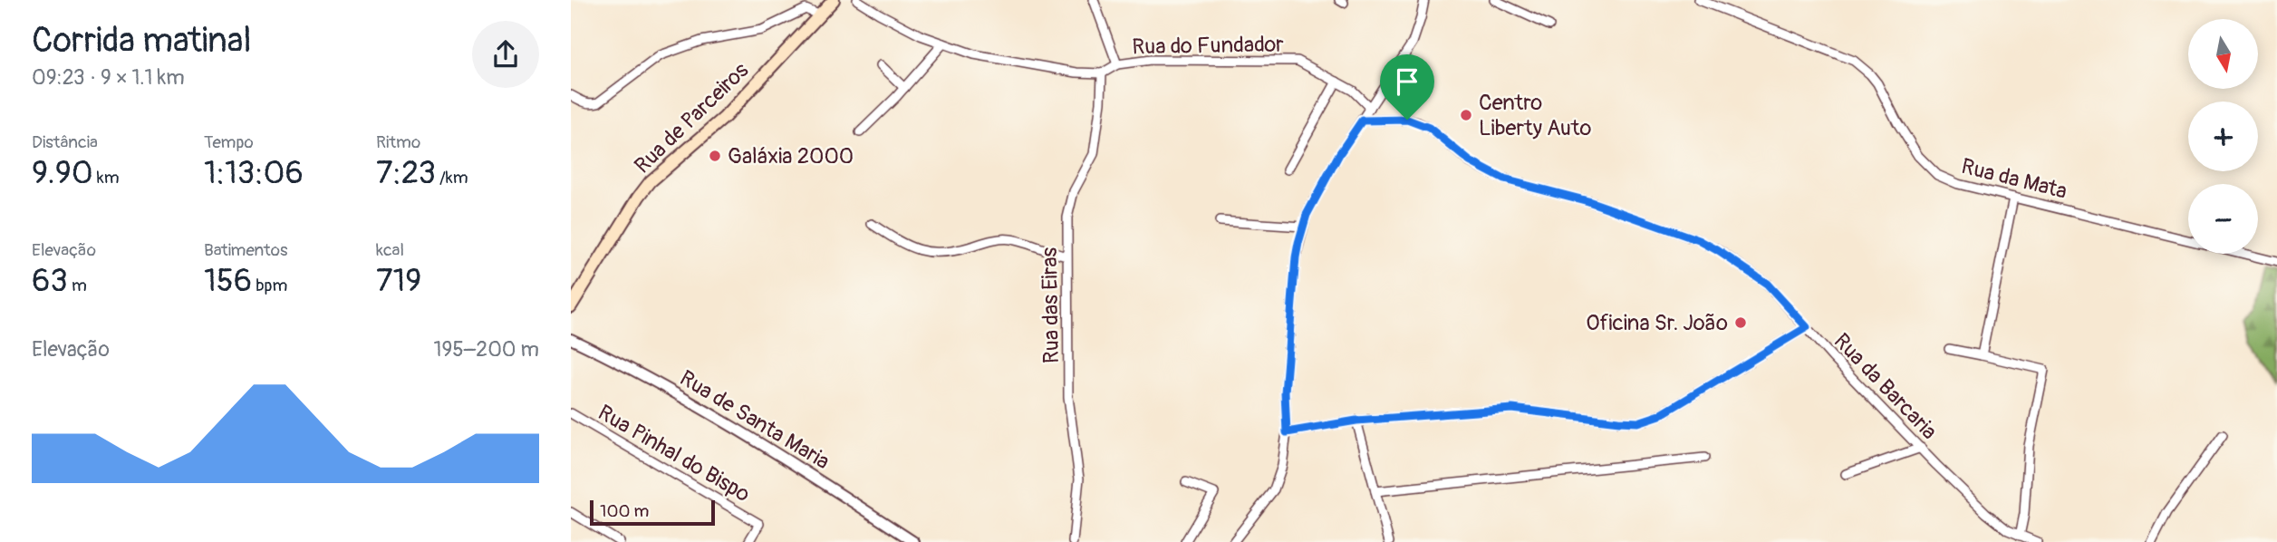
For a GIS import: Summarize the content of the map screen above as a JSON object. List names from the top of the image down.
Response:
{
  "streets": {
    "main road": ["Rua de Parceiros"],
    "street": [
      "Rua do Fundador",
      "Rua da Mata",
      "Rua das Eiras",
      "Rua da Barcaria",
      "Rua de Santa Maria",
      "Rua Pinhal do Bispo"
    ]
  },
  "crossings": [
    ["Rua do Fundador", "Rua das Eiras"]
  ],
  "places": ["Centro Liberty Auto", "Galáxia 2000", "Oficina Sr. João"],
  "scale_bar": "100 m",
  "north": "bottom",
  "page": {
    "heading": ["Corrida matinal", "09:23 · 9 × 1.1 km"],
    "map_buttons": ["+", "−"],
    "stats": [
      ["Distância", "9.90 km"],
      ["Tempo", "1:13:06"],
      ["Ritmo", "7:23 /km"],
      ["Elevação", "63 m"],
      ["Batimentos", "156 bpm"],
      ["kcal", "719"]
    ],
    "chart": ["Elevação", "195–200 m"],
    "scale": "100 m"
  }
}
